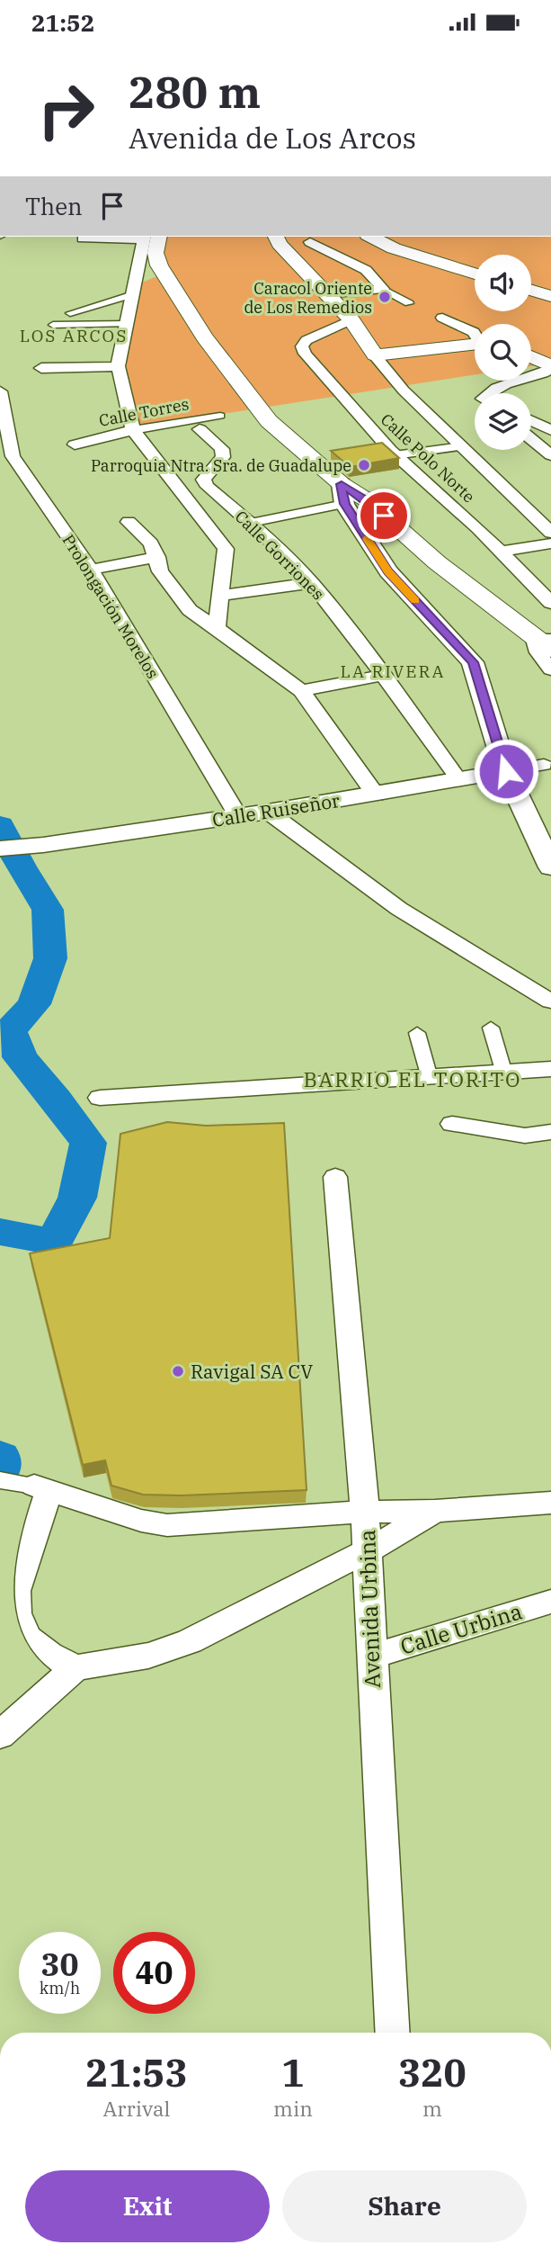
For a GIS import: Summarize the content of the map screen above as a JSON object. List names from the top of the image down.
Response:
{
  "streets": {
    "street": [
      "Calle Torres",
      "Calle Polo Norte",
      "Calle Gorriones",
      "Prolongación Morelos",
      "Calle Ruiseñor",
      "Avenida Urbina",
      "Calle Urbina"
    ]
  },
  "crossings": [
    ["Calle Gorriones", "Calle Ruiseñor"],
    ["Prolongación Morelos", "Calle Ruiseñor"],
    ["Avenida Urbina", "Calle Urbina"]
  ],
  "districts": ["LOS ARCOS", "LA RIVERA", "BARRIO EL TORITO"],
  "places": ["Caracol Oriente de Los Remedios", "Parroquia Ntra. Sra. de Guadalupe", "Ravigal SA CV"],
  "page": {
    "status": "21:52",
    "turn": ["280 m", "Avenida de Los Arcos"],
    "then": "Then",
    "speed": "30 km/h",
    "limit": "40",
    "eta": [
      "21:53",
      "Arrival",
      "1",
      "min",
      "320",
      "m"
    ],
    "buttons": ["Exit", "Share"]
  }
}
